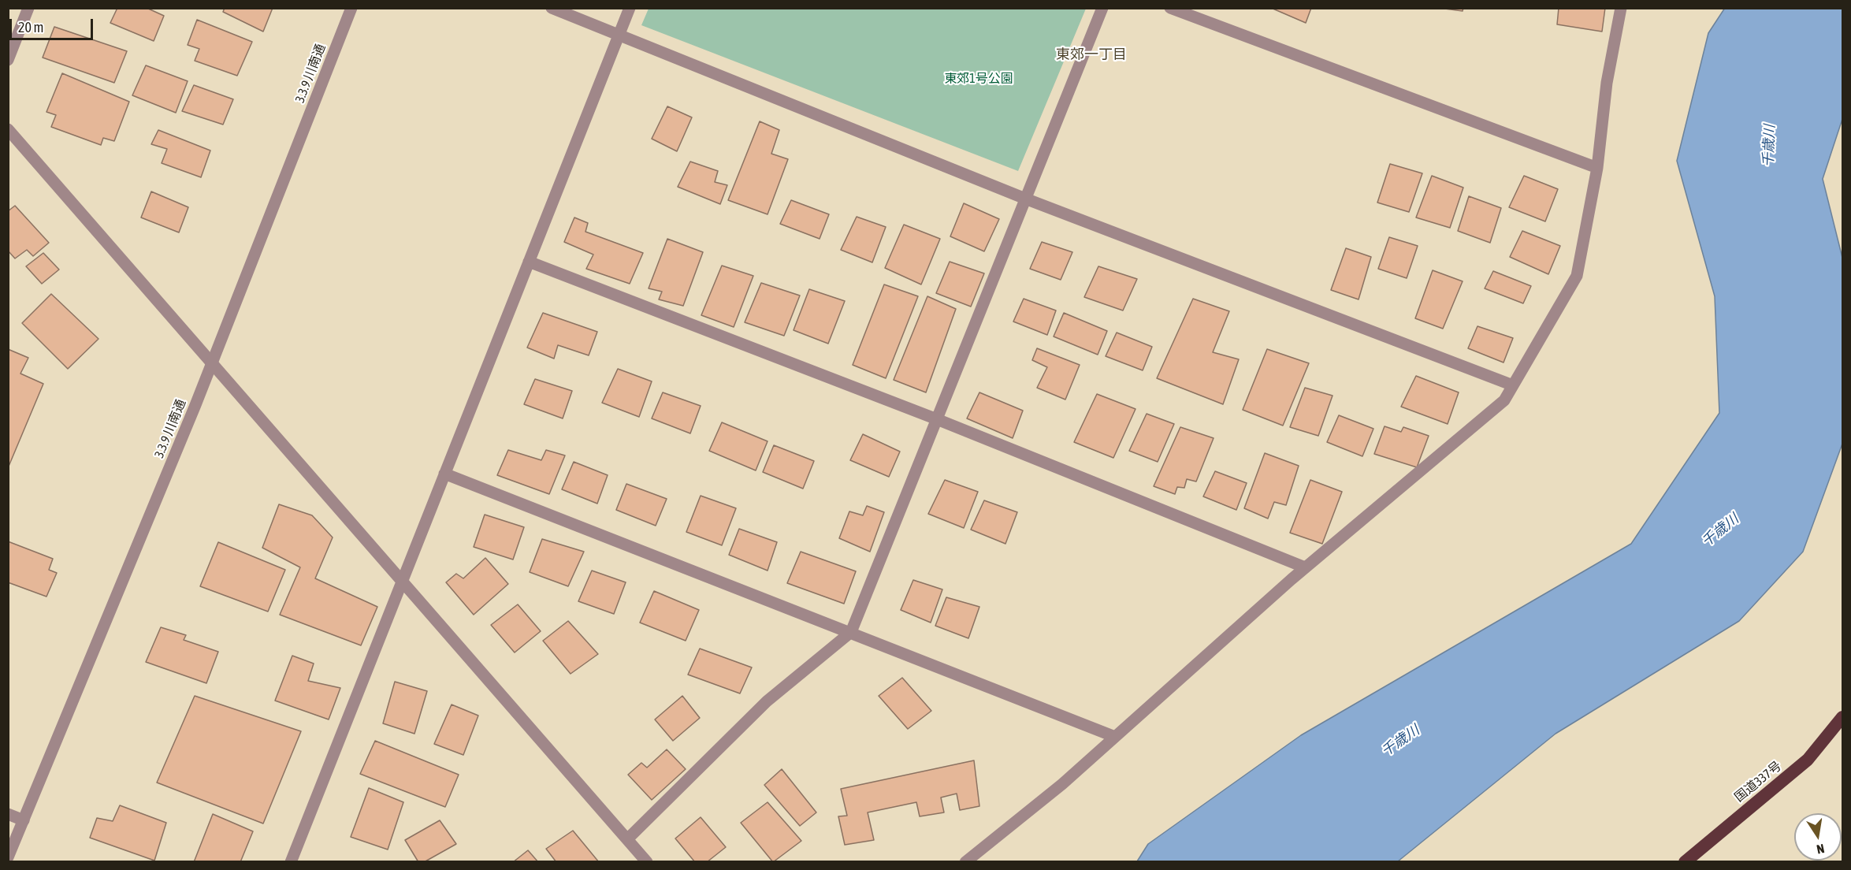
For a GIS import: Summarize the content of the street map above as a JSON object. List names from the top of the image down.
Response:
{
  "streets": {
    "highway": ["国道337号"],
    "street": ["3.3.9 川南通"]
  },
  "districts": ["東郊一丁目"],
  "water": ["千歳川"],
  "parks": ["東郊1号公園"],
  "scale_bar": "20 m",
  "north": "bottom"
}
